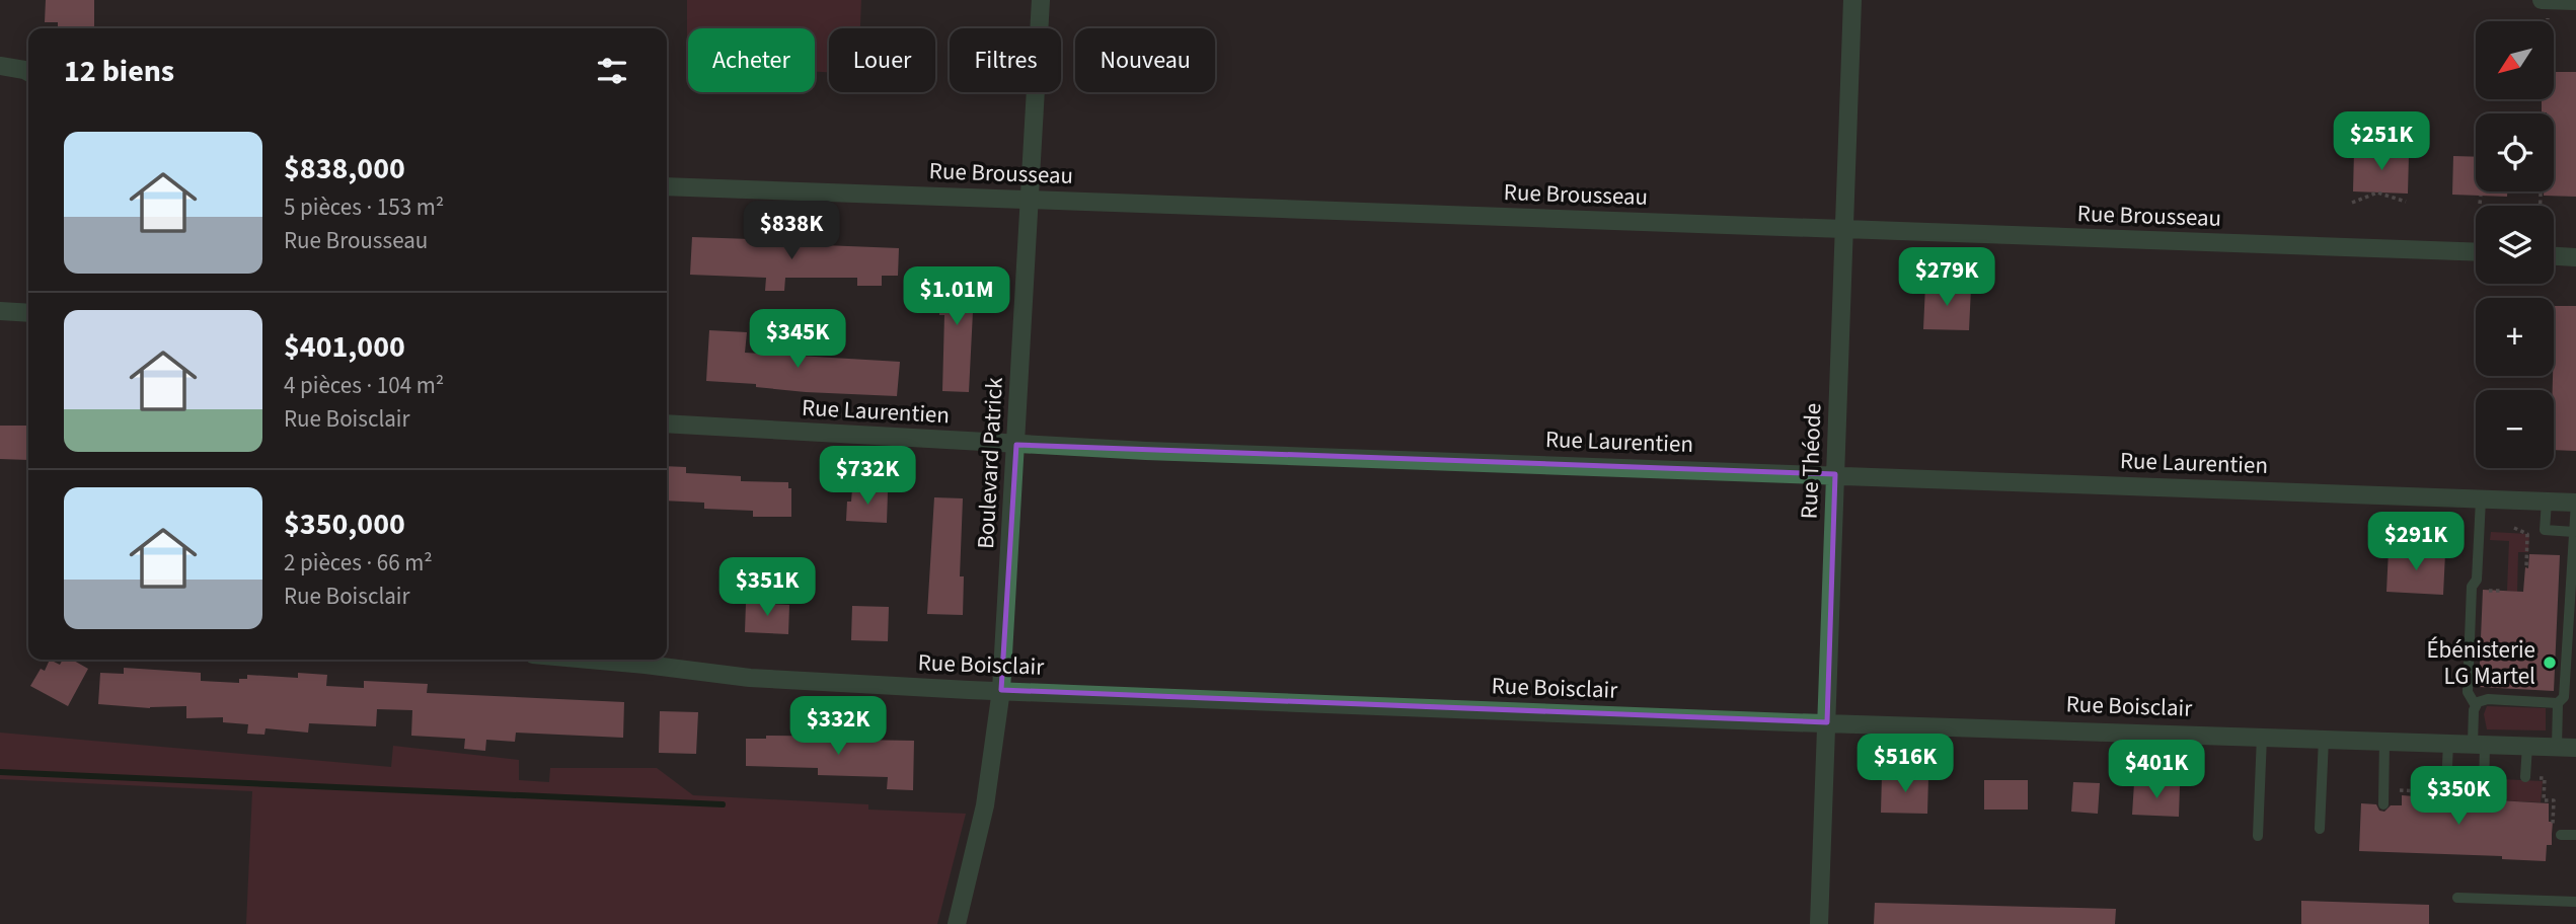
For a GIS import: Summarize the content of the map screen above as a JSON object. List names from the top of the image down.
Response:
{
  "streets": {
    "street": [
      "Rue Brousseau",
      "Rue Laurentien",
      "Rue Théode",
      "Boulevard Patrick",
      "Rue Boisclair"
    ]
  },
  "crossings": [
    ["Rue Brousseau", "Rue Théode"],
    ["Rue Brousseau", "Boulevard Patrick"],
    ["Rue Laurentien", "Rue Théode"],
    ["Rue Laurentien", "Boulevard Patrick"],
    ["Rue Théode", "Rue Boisclair"],
    ["Boulevard Patrick", "Rue Boisclair"]
  ],
  "places": ["Ébénisterie LG Martel"],
  "north": "bottom left",
  "page": {
    "map_buttons": ["+", "−"],
    "chip": [
      "Acheter",
      "Louer",
      "Filtres",
      "Nouveau"
    ],
    "heading": "12 biens",
    "price": [
      "$251K",
      "$838K",
      "$279K",
      "$1.01M",
      "$345K",
      "$732K",
      "$291K",
      "$351K",
      "$332K",
      "$516K",
      "$401K",
      "$350K"
    ],
    "list": [
      {
        "name": "$838,000",
        "note": "5 pièces · 153 m² · Rue Brousseau"
      },
      {
        "name": "$401,000",
        "note": "4 pièces · 104 m² · Rue Boisclair"
      },
      {
        "name": "$350,000",
        "note": "2 pièces · 66 m² · Rue Boisclair"
      }
    ]
  }
}
